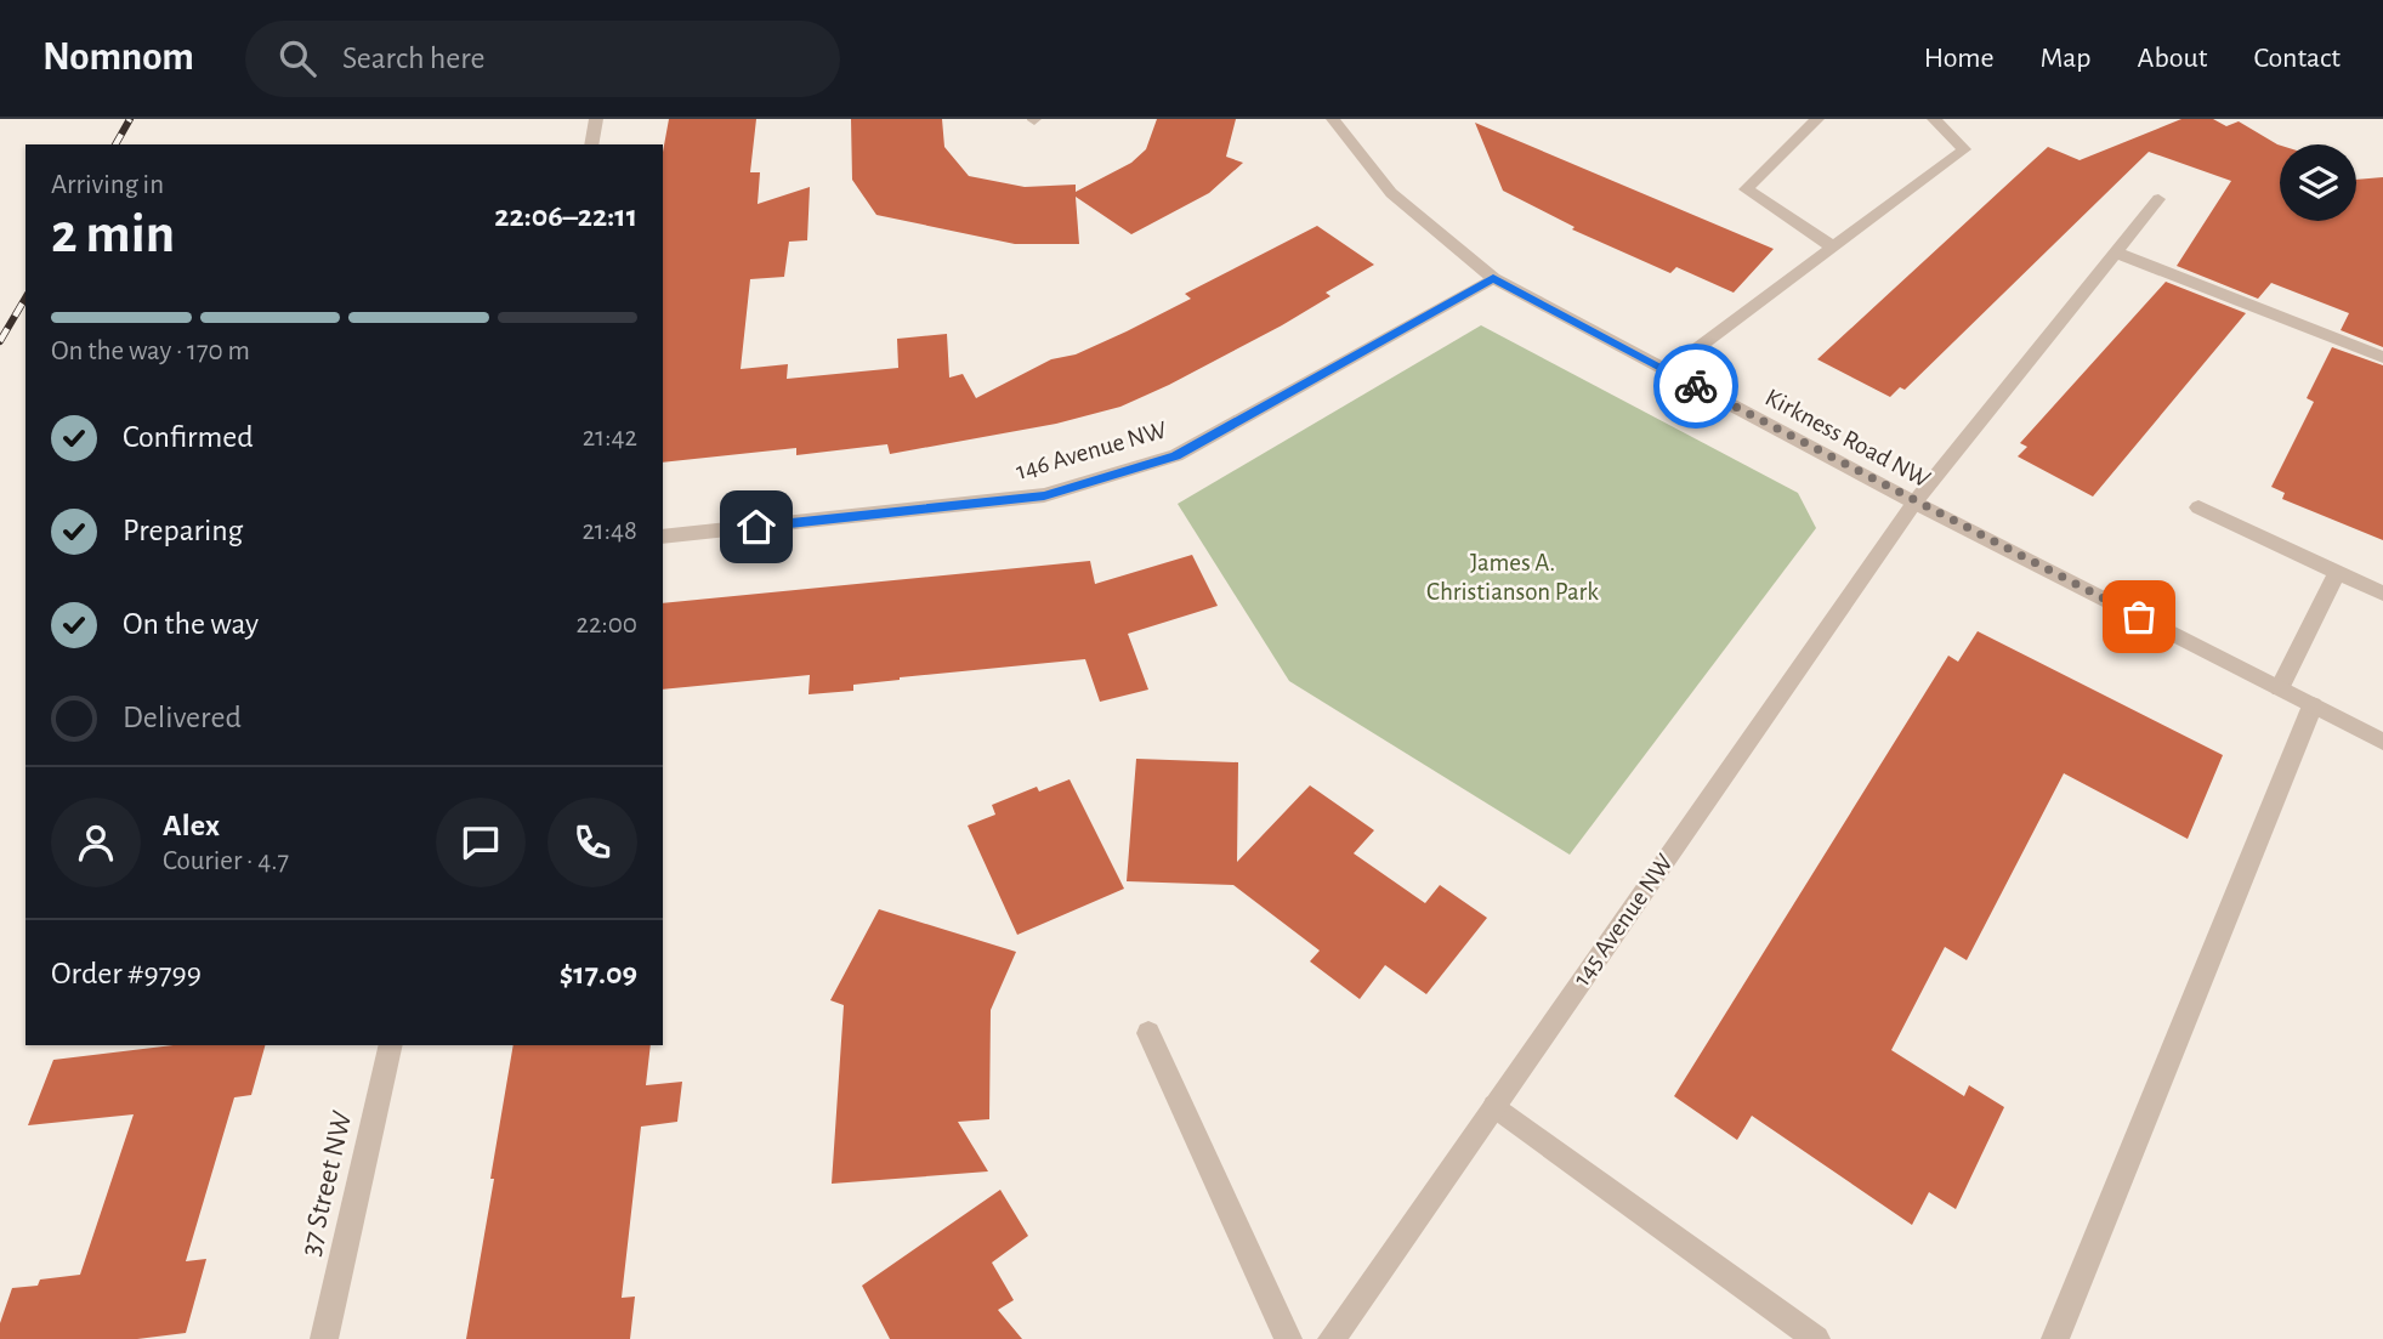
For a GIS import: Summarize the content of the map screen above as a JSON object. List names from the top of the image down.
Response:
{
  "streets": {
    "street": [
      "Kirkness Road NW",
      "146 Avenue NW",
      "145 Avenue NW",
      "37 Street NW"
    ]
  },
  "crossings": [
    ["Kirkness Road NW", "146 Avenue NW"],
    ["Kirkness Road NW", "145 Avenue NW"]
  ],
  "parks": ["James A. Christianson Park"],
  "page": {
    "header": "Nomnom",
    "search": "Search here",
    "nav": [
      "Home",
      "Map",
      "About",
      "Contact"
    ],
    "heading": ["2 min", "Arriving in", "22:06–22:11"],
    "panel": [
      "Alex",
      "Courier · 4.7",
      "Order #9799",
      "$17.09"
    ],
    "bar": "On the way · 170 m",
    "list": [
      ["Confirmed", "21:42"],
      ["Preparing", "21:48"],
      ["On the way", "22:00"],
      "Delivered"
    ]
  }
}
